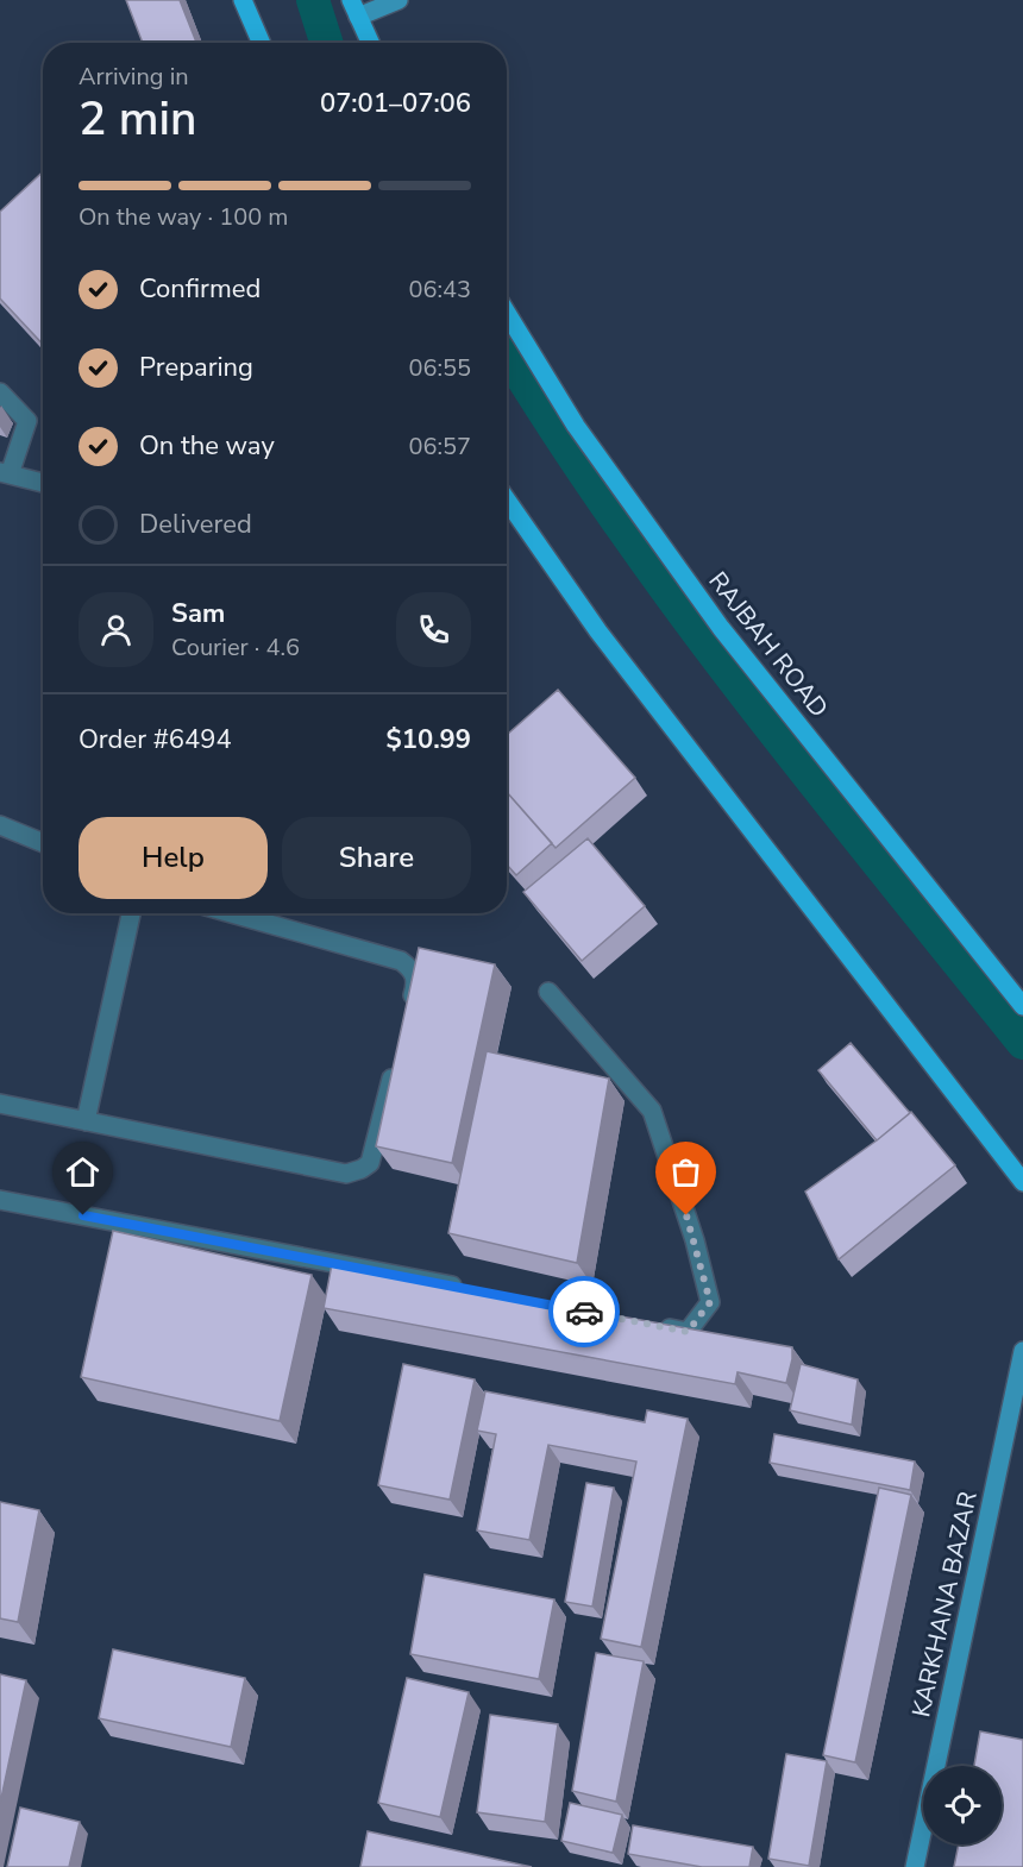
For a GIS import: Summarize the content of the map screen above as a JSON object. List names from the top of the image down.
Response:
{
  "streets": {
    "main road": ["RAJBAH ROAD"],
    "street": ["KARKHANA BAZAR"]
  },
  "page": {
    "heading": ["2 min", "Arriving in", "07:01–07:06"],
    "panel": [
      "Sam",
      "Courier · 4.6",
      "Order #6494",
      "$10.99"
    ],
    "bar": "On the way · 100 m",
    "list": [
      ["Confirmed", "06:43"],
      ["Preparing", "06:55"],
      ["On the way", "06:57"],
      "Delivered"
    ],
    "buttons": ["Help", "Share"]
  }
}
